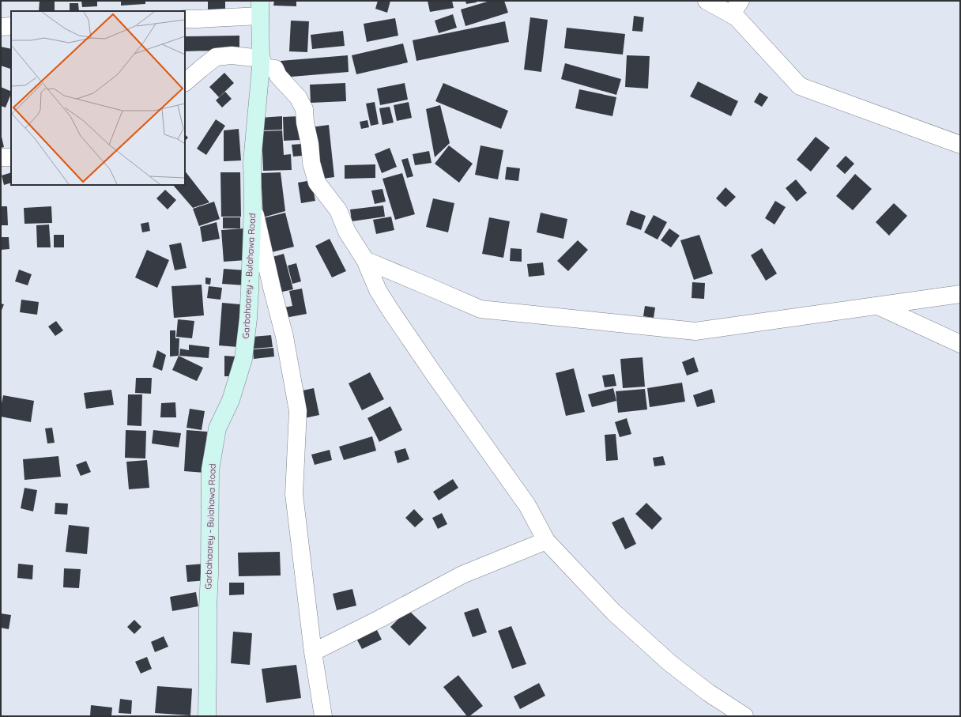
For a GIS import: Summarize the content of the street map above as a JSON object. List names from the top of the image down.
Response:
{
  "streets": {
    "main road": ["Garbahaarey - Bulahawa Road"]
  }
}
